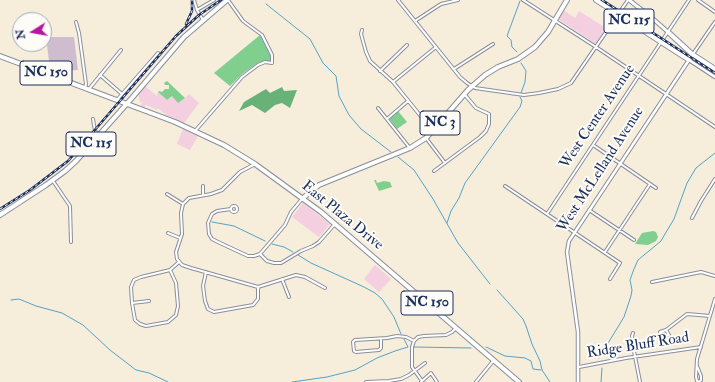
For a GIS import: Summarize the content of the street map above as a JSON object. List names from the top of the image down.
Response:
{
  "streets": {
    "main road": [
      "NC 115",
      "NC 150",
      "NC 3",
      "West McLelland Avenue",
      "East Plaza Drive"
    ],
    "street": ["West Center Avenue", "Ridge Bluff Road"]
  },
  "crossings": [
    ["NC 115", "NC 150"],
    ["NC 115", "West Center Avenue"],
    ["NC 115", "West McLelland Avenue"],
    ["NC 115", "East Plaza Drive"],
    ["NC 150", "East Plaza Drive"],
    ["NC 3", "East Plaza Drive"],
    ["West McLelland Avenue", "Ridge Bluff Road"]
  ],
  "north": "left"
}
